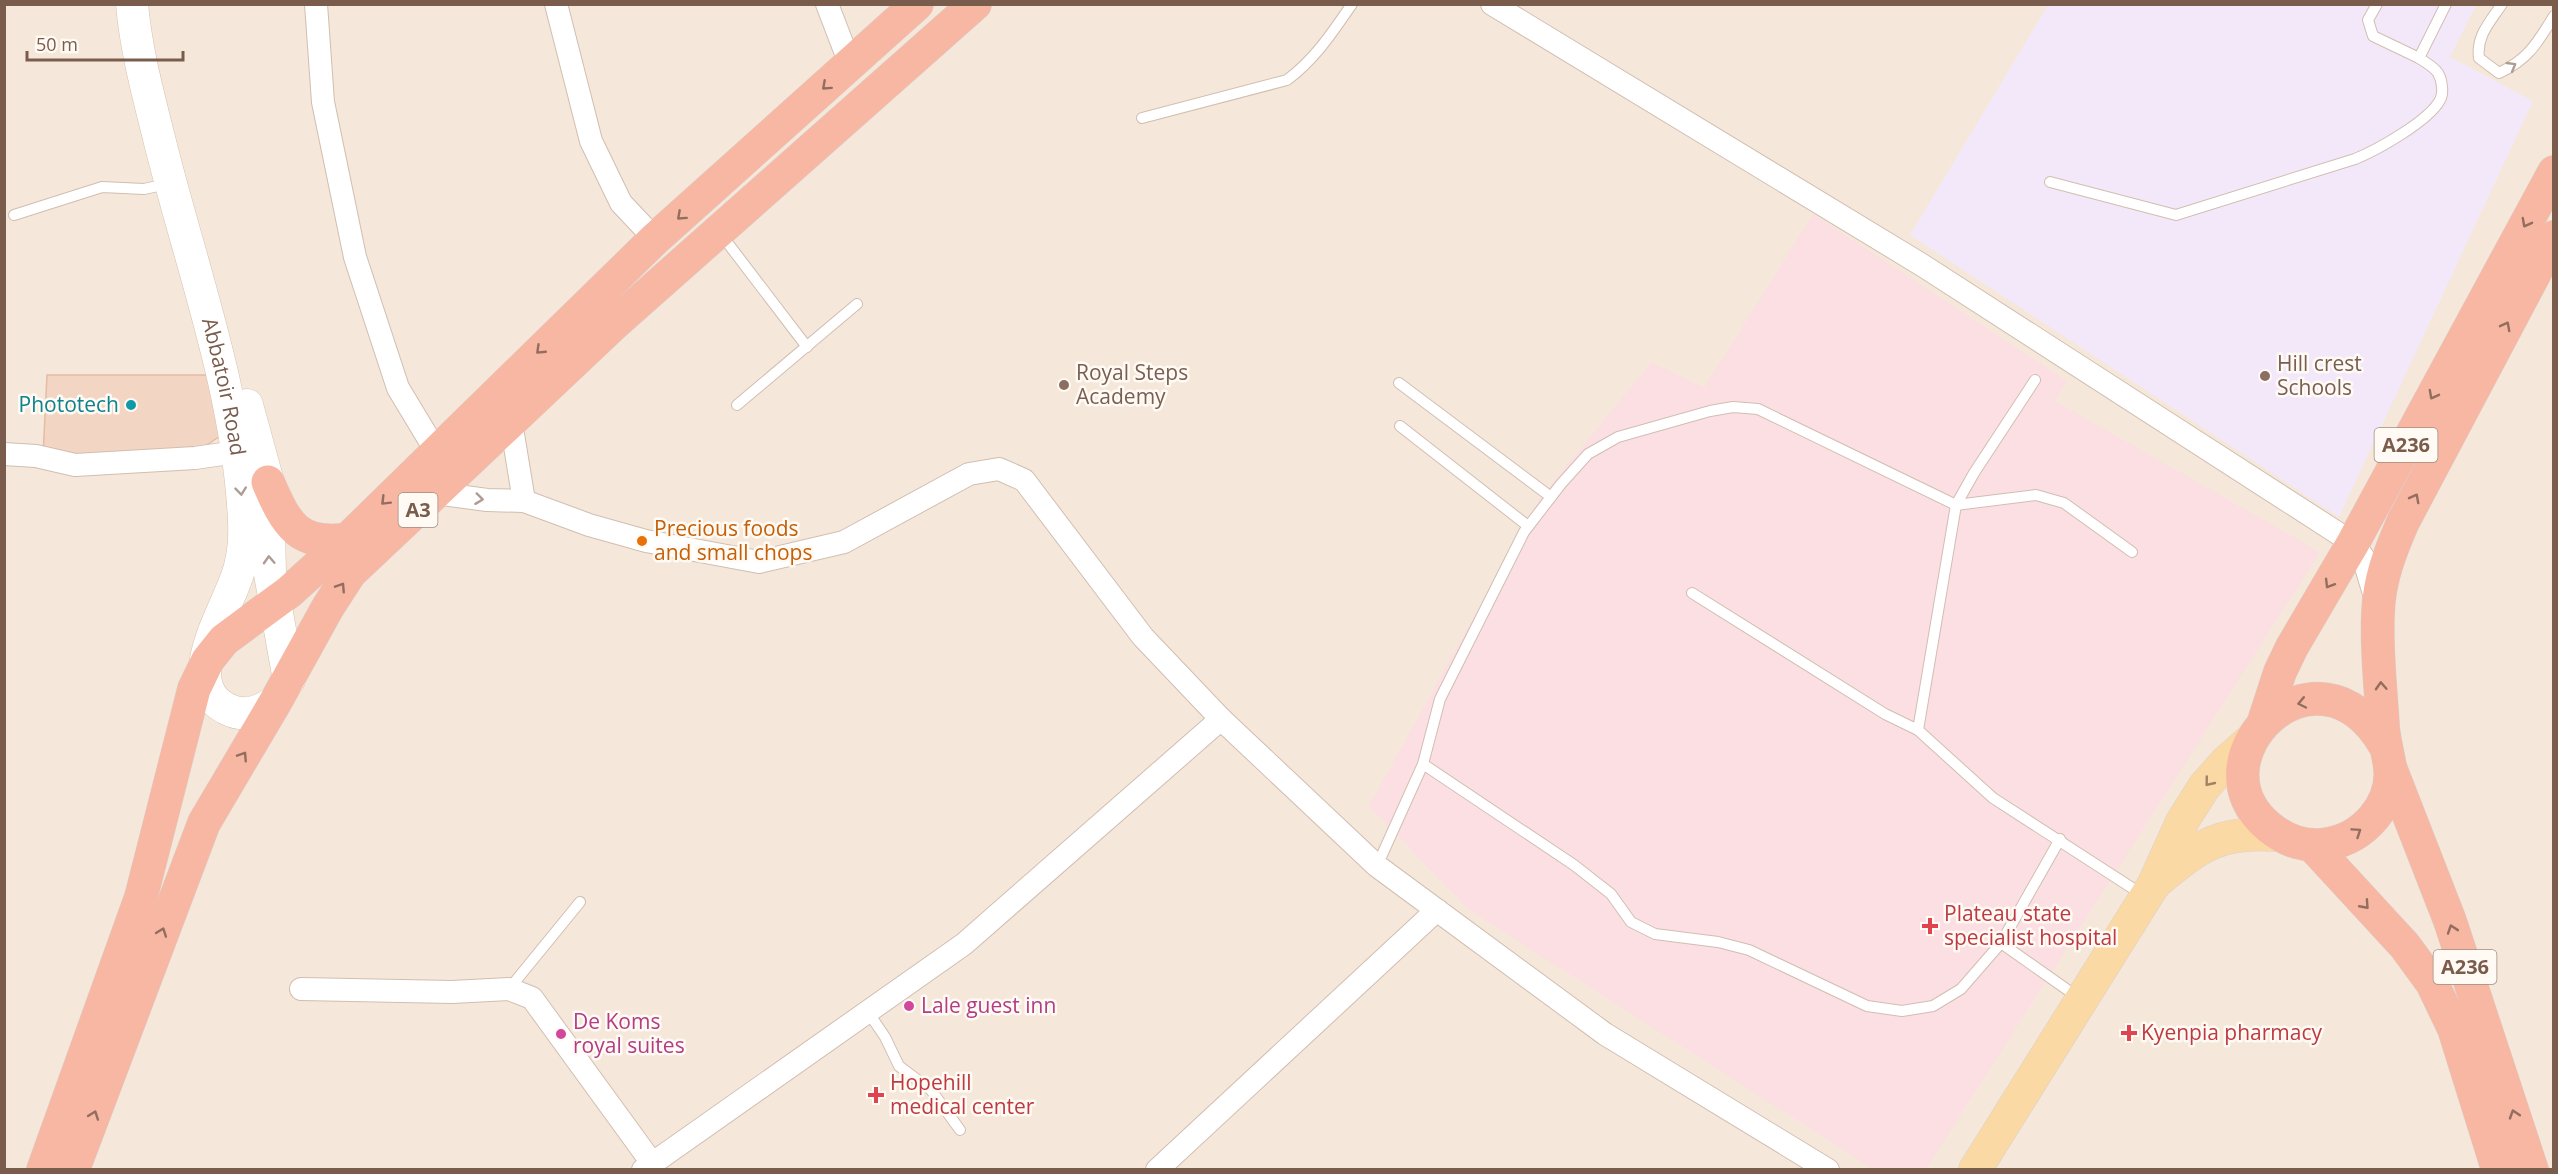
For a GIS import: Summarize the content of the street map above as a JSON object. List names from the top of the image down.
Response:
{
  "streets": {
    "highway": ["A236", "A3"],
    "street": ["Abbatoir Road"]
  },
  "crossings": [
    ["Abbatoir Road", "A3"]
  ],
  "places": {
    "other": [
      "Hill crest Schools",
      "Royal Steps Academy",
      "Phototech",
      "Precious foods and small chops",
      "Lale guest inn",
      "De Koms royal suites"
    ],
    "health": ["Plateau state specialist hospital", "Kyenpia pharmacy", "Hopehill medical center"]
  },
  "scale_bar": "50 m"
}
